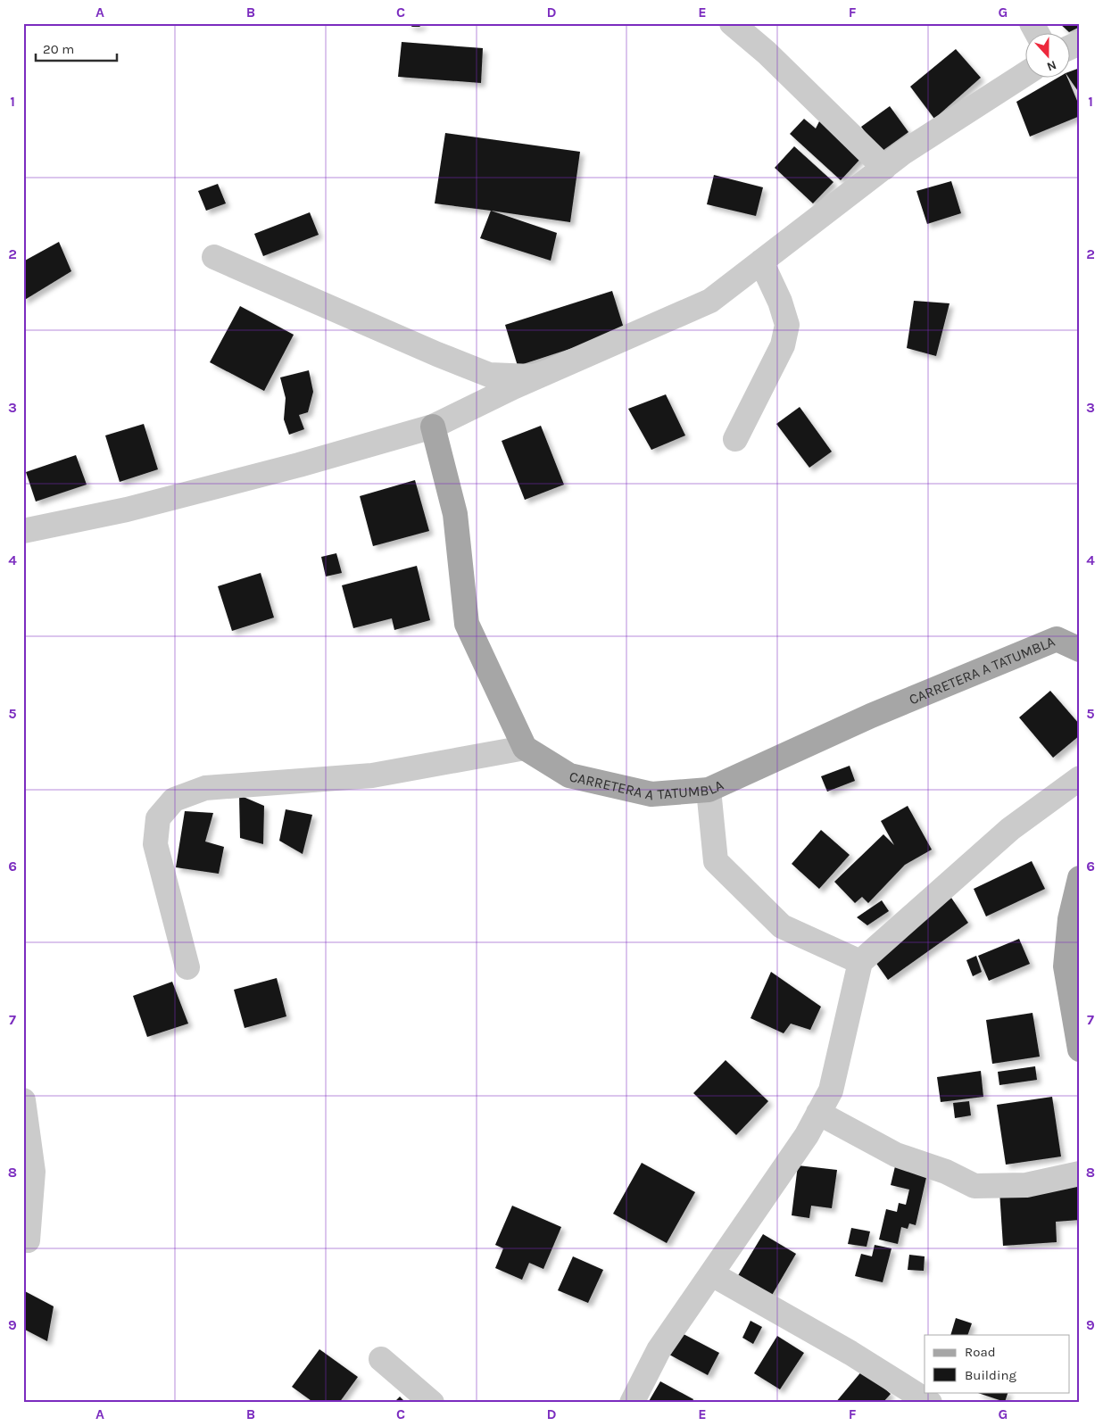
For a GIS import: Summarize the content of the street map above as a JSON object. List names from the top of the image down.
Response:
{
  "streets": {
    "main road": ["CARRETERA A TATUMBLA"]
  },
  "legend": ["Road", "Building"],
  "scale_bar": "20 m",
  "north": "bottom",
  "grid": {
    "columns": [
      "A",
      "B",
      "C",
      "D",
      "E",
      "F",
      "G"
    ],
    "rows": [
      "1",
      "2",
      "3",
      "4",
      "5",
      "6",
      "7",
      "8",
      "9"
    ]
  }
}
